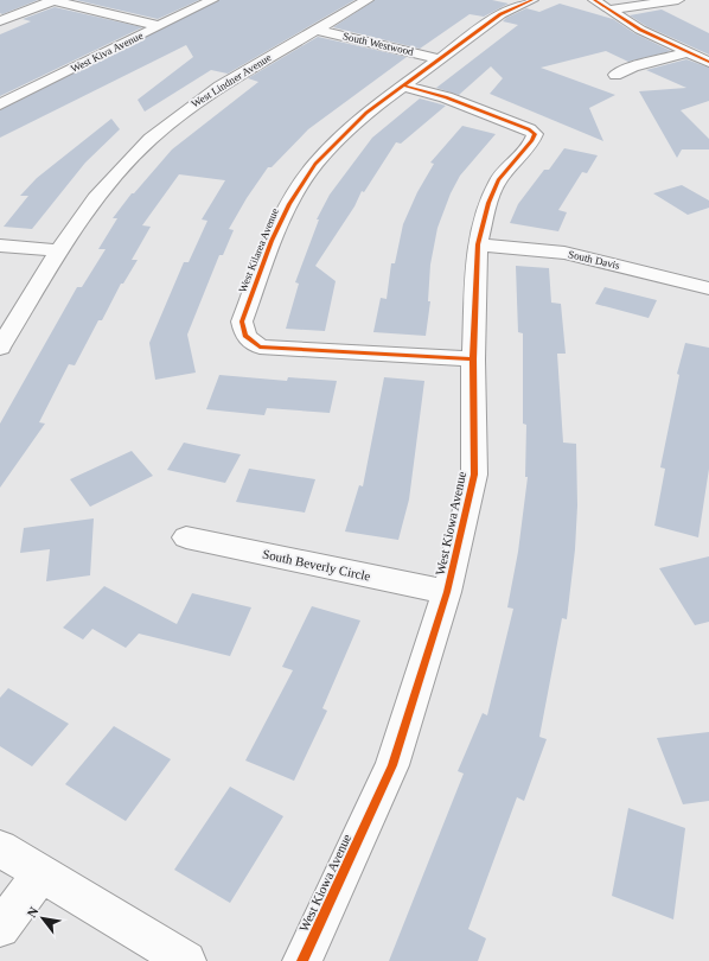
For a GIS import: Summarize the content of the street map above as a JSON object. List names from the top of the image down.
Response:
{
  "streets": {
    "street": [
      "South Westwood",
      "West Kiva Avenue",
      "West Lindner Avenue",
      "West Kilarea Avenue",
      "South Davis",
      "West Kiowa Avenue",
      "South Beverly Circle"
    ]
  },
  "crossings": [
    ["South Westwood", "West Lindner Avenue"],
    ["South Westwood", "West Kilarea Avenue"],
    ["West Kilarea Avenue", "West Kiowa Avenue"],
    ["South Davis", "West Kiowa Avenue"],
    ["West Kiowa Avenue", "South Beverly Circle"]
  ],
  "north": "top left"
}
